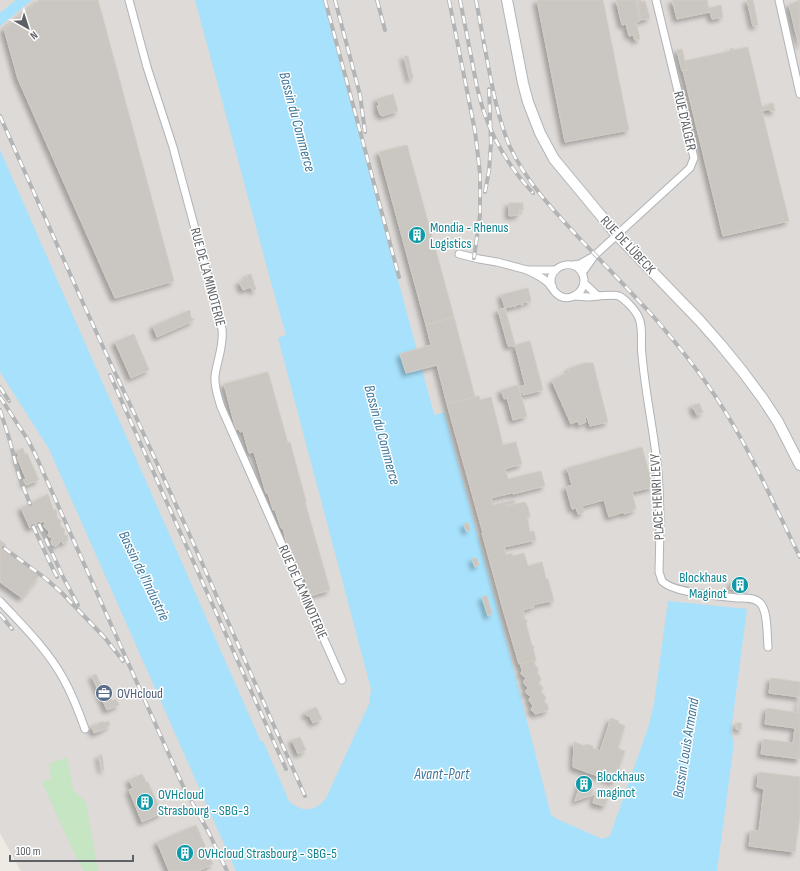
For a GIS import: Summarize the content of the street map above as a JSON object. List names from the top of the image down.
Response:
{
  "streets": {
    "main road": ["RUE DE LÜBECK"],
    "street": ["RUE D'ALGER", "RUE DE LA MINOTERIE", "PLACE HENRI LEVY"]
  },
  "crossings": [
    ["RUE D'ALGER", "RUE DE LÜBECK"]
  ],
  "water": [
    "Bassin du Commerce",
    "Bassin de l'Industrie",
    "Bassin Louis Armand",
    "Avant-Port"
  ],
  "places": {
    "building": [
      "Mondia - Rhenus Logistics",
      "Blockhaus Maginot",
      "Blockhaus maginot",
      "OVHcloud Strasbourg - SBG-3",
      "OVHcloud Strasbourg - SBG-5"
    ],
    "office": ["OVHcloud"]
  },
  "scale_bar": "100 m",
  "north": "bottom right"
}
